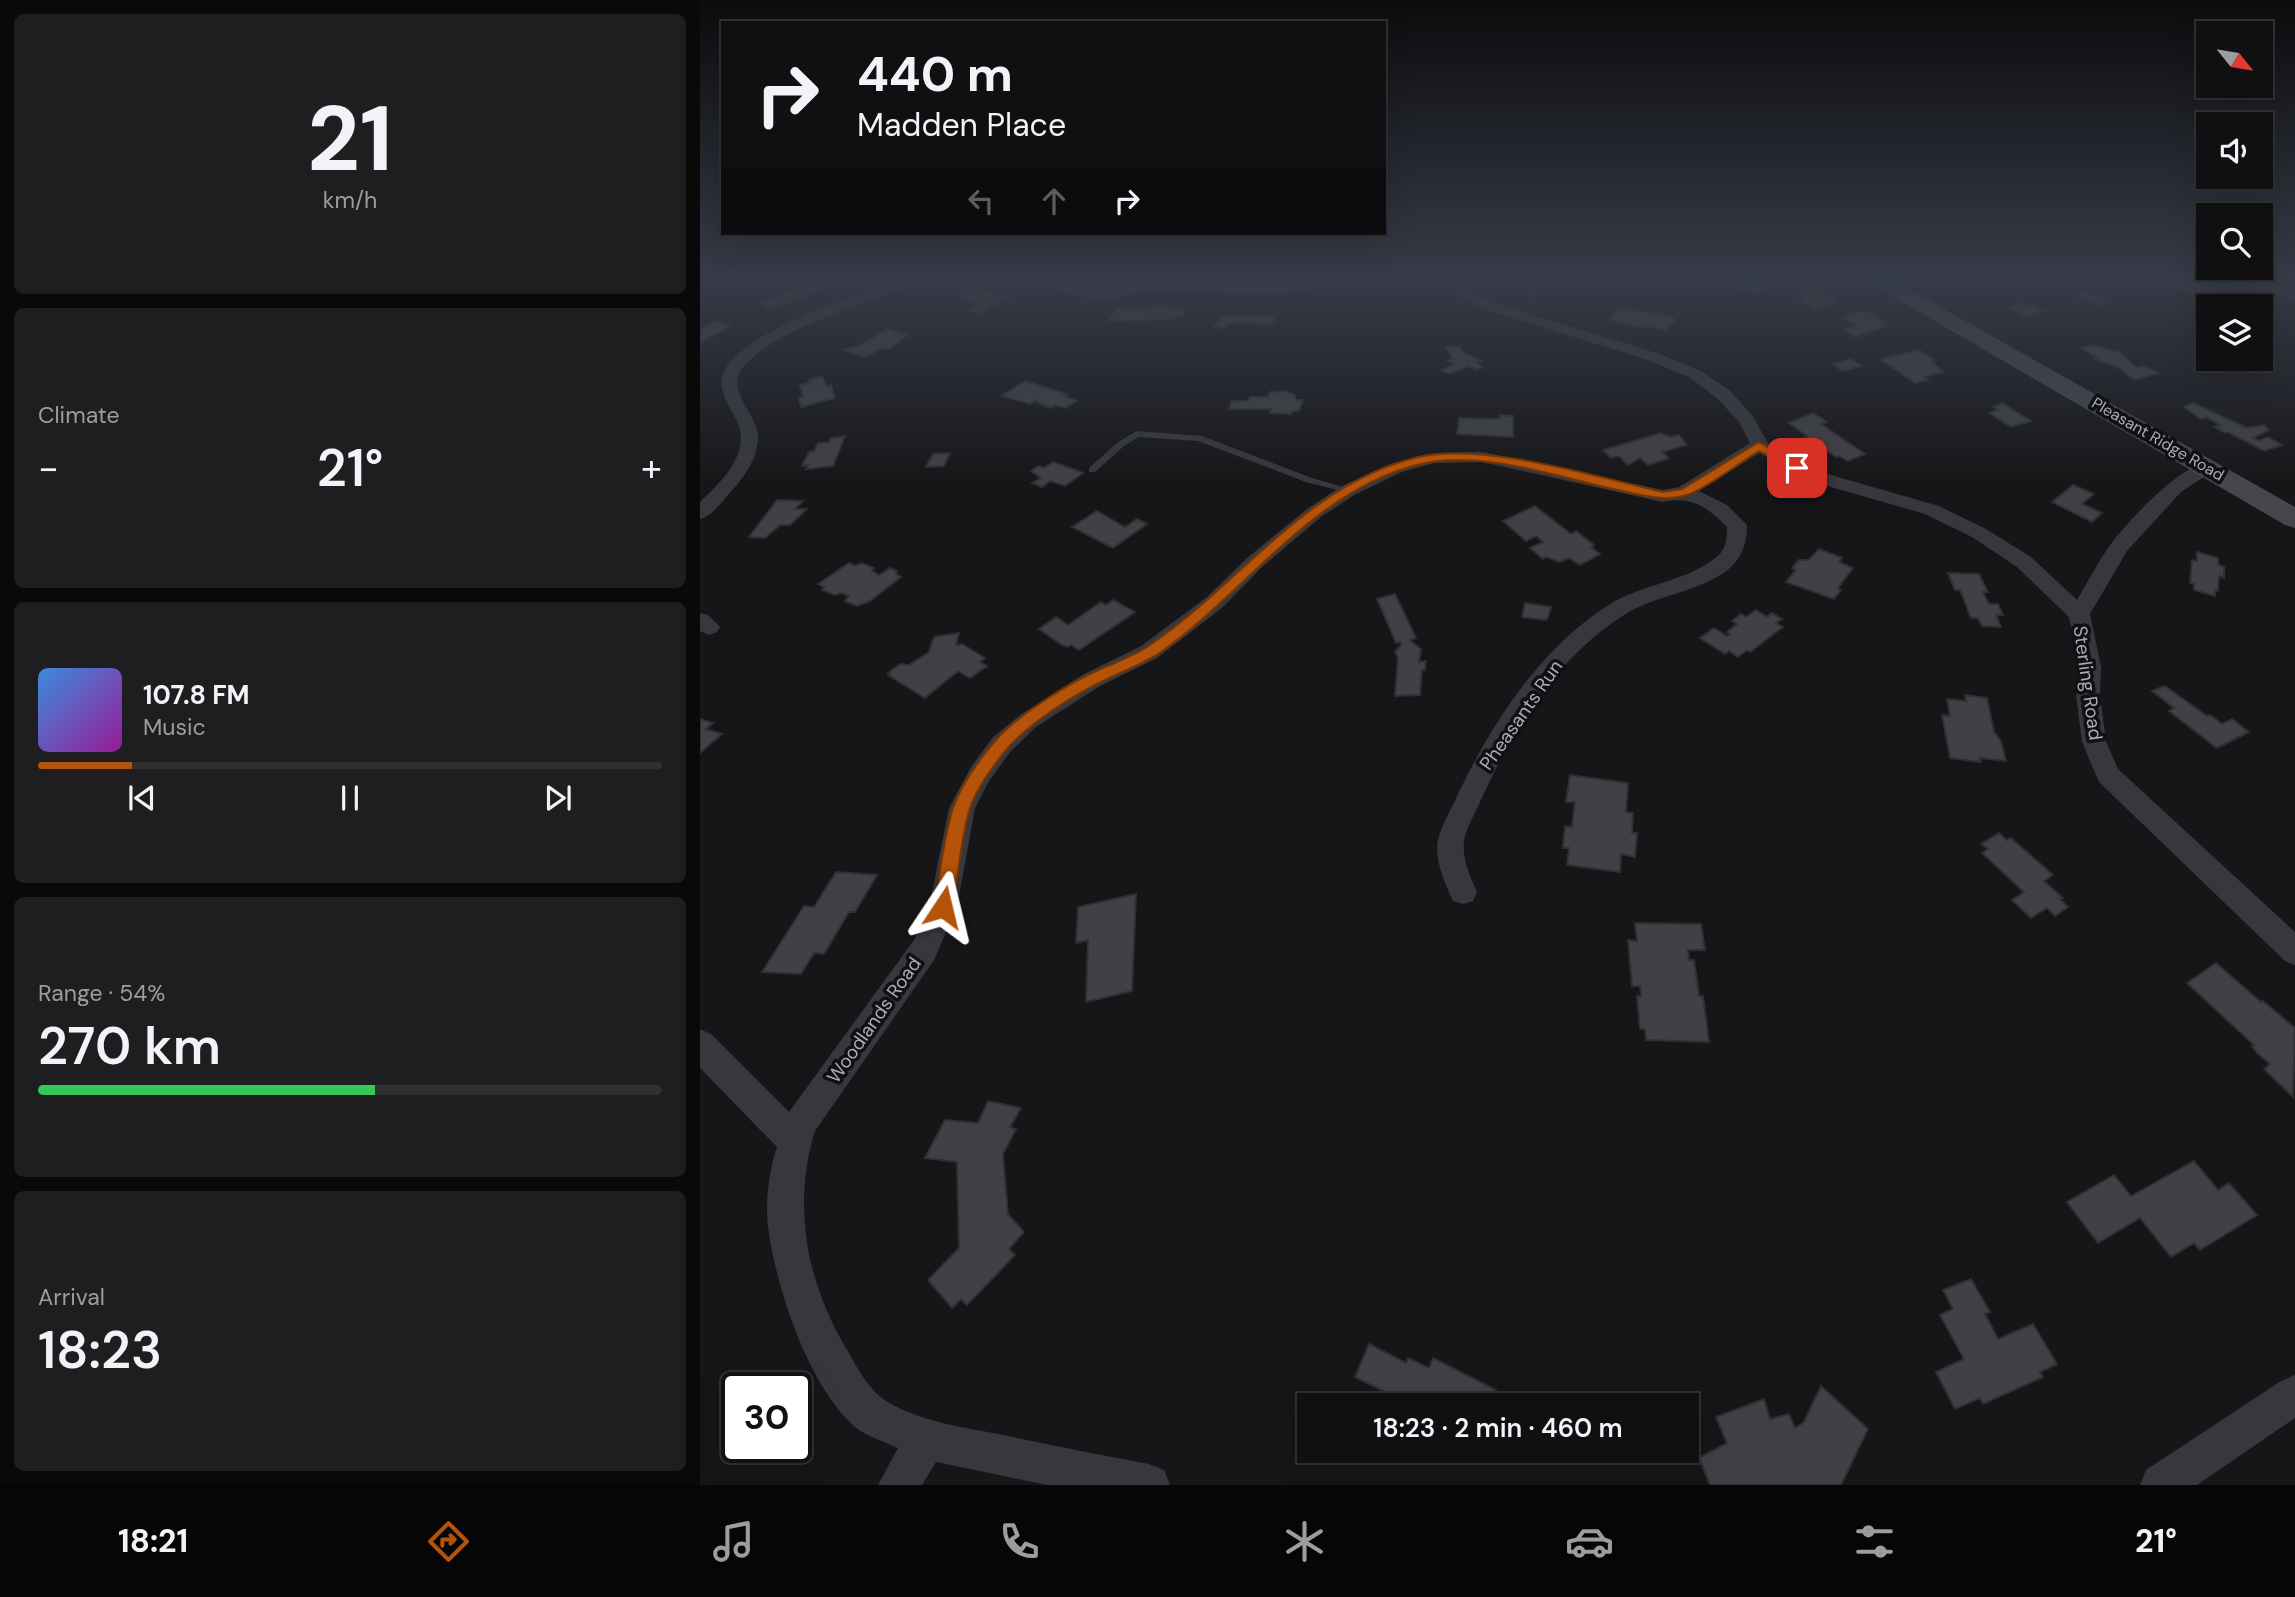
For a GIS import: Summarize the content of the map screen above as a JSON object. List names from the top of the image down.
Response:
{
  "streets": {
    "street": [
      "Pleasant Ridge Road",
      "Sterling Road",
      "Pheasants Run",
      "Woodlands Road"
    ]
  },
  "crossings": [
    ["Pleasant Ridge Road", "Sterling Road"],
    ["Pheasants Run", "Woodlands Road"]
  ],
  "north": "bottom right",
  "page": {
    "tile": [
      ["21", "km/h"],
      "Climate",
      ["Range · 54%", "270 km"],
      ["Arrival", "18:23"]
    ],
    "turn": ["440 m", "Madden Place"],
    "heat": ["−", "21°", "+"],
    "song": ["107.8 FM", "Music"],
    "limit": "30",
    "trip": "18:23 · 2 min · 460 m",
    "tabs": ["18:21", "21°"]
  }
}
